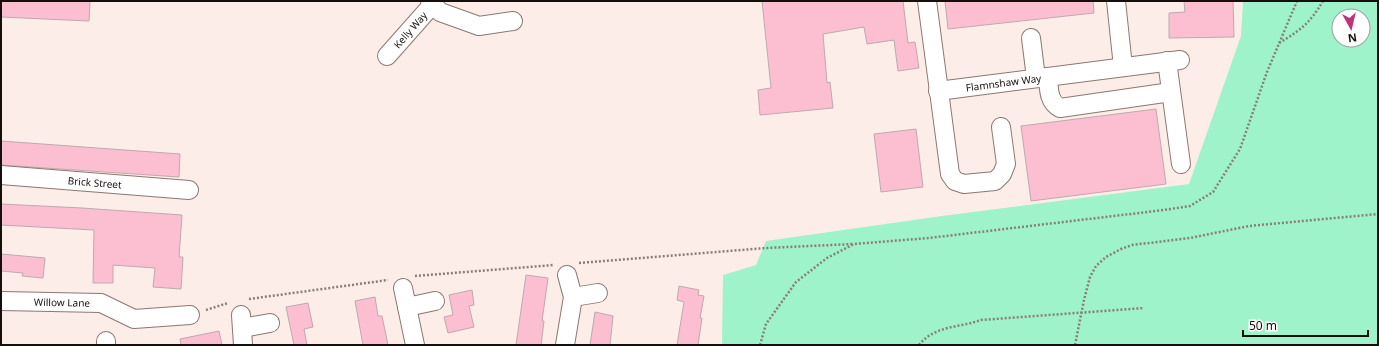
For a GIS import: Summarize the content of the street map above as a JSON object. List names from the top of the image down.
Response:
{
  "streets": {
    "street": [
      "Kelly Way",
      "Flamnshaw Way",
      "Brick Street",
      "Willow Lane"
    ]
  },
  "scale_bar": "50 m",
  "north": "bottom"
}
